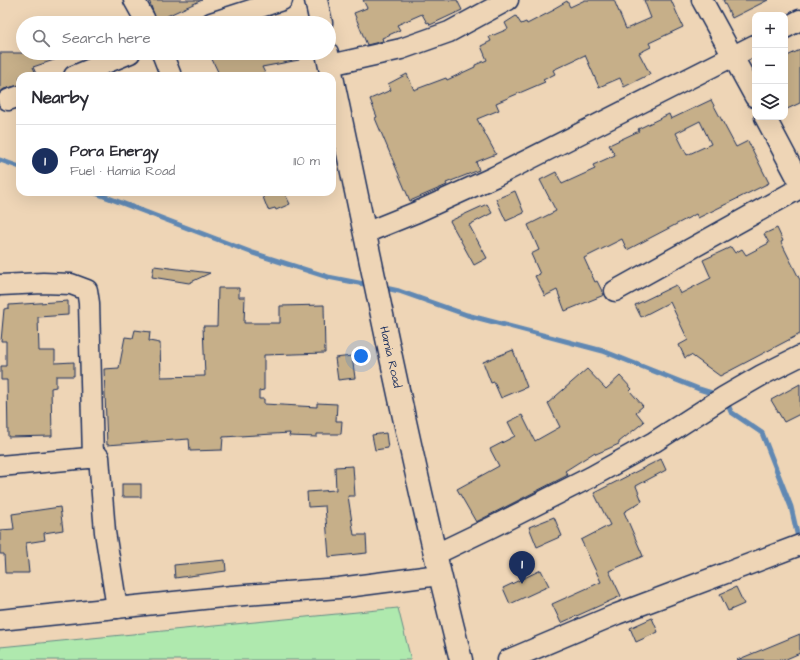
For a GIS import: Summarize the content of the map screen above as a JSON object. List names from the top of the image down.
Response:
{
  "streets": {
    "main road": ["Hamia Road"]
  },
  "page": {
    "map_buttons": ["+", "−"],
    "search": "Search here",
    "heading": "Nearby",
    "list": [
      {
        "mark": "1",
        "name": "Pora Energy",
        "note": "Fuel · Hamia Road",
        "value": "110 m"
      }
    ],
    "pins": "1"
  }
}
